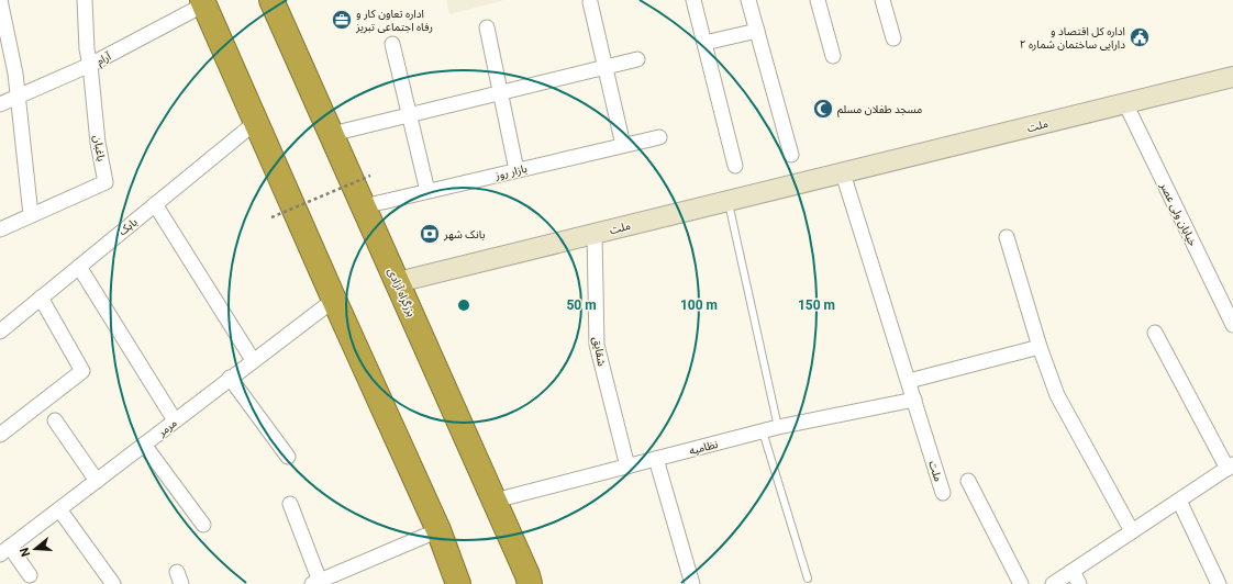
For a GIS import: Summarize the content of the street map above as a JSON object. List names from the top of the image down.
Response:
{
  "streets": {
    "highway": ["بزرگراه آزادی"],
    "street": [
      "آرام",
      "ملت",
      "باغبان",
      "بازار روز",
      "خیابان ولی عصر",
      "بابک",
      "شقایق",
      "مرمر",
      "نظامیه"
    ]
  },
  "crossings": [
    ["آرام", "باغبان"],
    ["ملت", "خیابان ولی عصر"],
    ["ملت", "بزرگراه آزادی"],
    ["ملت", "شقایق"],
    ["ملت", "نظامیه"],
    ["بازار روز", "بزرگراه آزادی"],
    ["بزرگراه آزادی", "نظامیه"],
    ["شقایق", "نظامیه"]
  ],
  "places": {
    "office": ["اداره تعاون کار و رفاه اجتماعی تبریز"],
    "public building": ["اداره کل اقتصاد و دارایی ساختمان شماره ۲"],
    "mosque": ["مسجد طفلان مسلم"],
    "bank": ["بانک شهر"]
  },
  "north": "left",
  "rings": ["50 m", "100 m", "150 m"]
}
